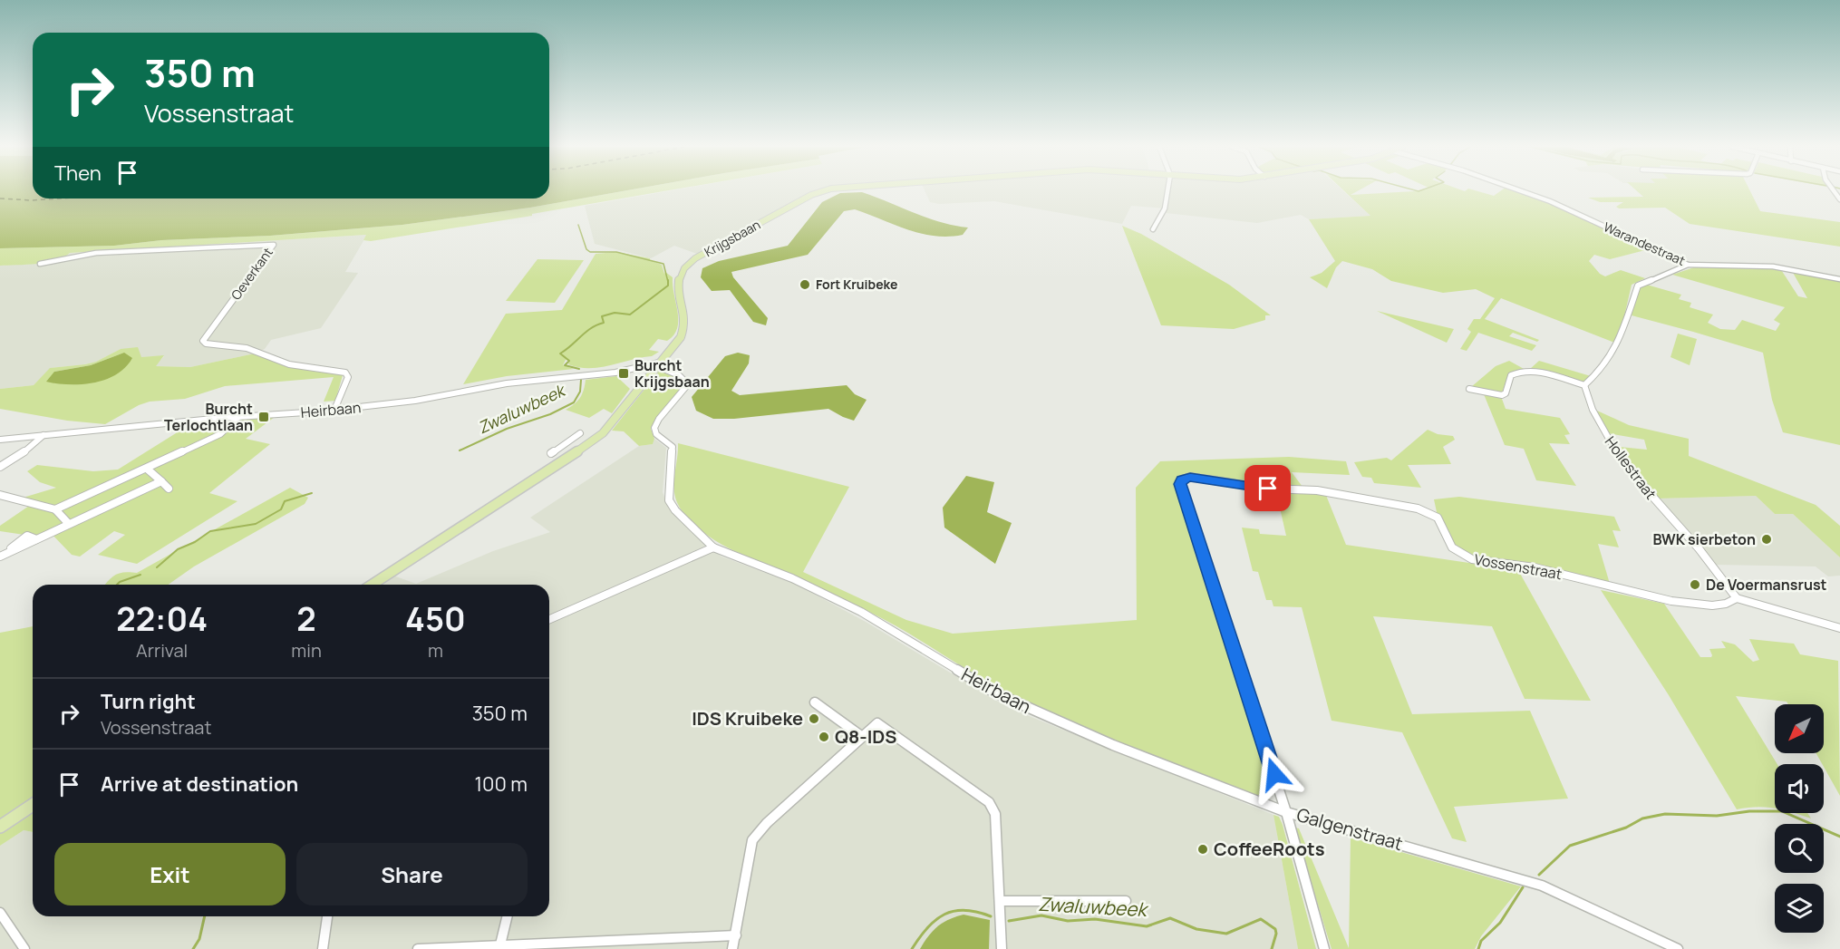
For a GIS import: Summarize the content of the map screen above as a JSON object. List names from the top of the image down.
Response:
{
  "streets": {
    "main road": ["Krijgsbaan"],
    "street": [
      "Warandestraat",
      "Oeverkant",
      "Heirbaan",
      "Hollestraat",
      "Vossenstraat",
      "Galgenstraat"
    ]
  },
  "crossings": [
    ["Krijgsbaan", "Heirbaan"],
    ["Oeverkant", "Heirbaan"],
    ["Heirbaan", "Galgenstraat"],
    ["Hollestraat", "Vossenstraat"],
    ["Vossenstraat", "Galgenstraat"]
  ],
  "water": ["Zwaluwbeek"],
  "places": {
    "other": [
      "Fort Kruibeke",
      "BWK sierbeton",
      "De Voermansrust",
      "IDS Kruibeke",
      "Q8-IDS",
      "CoffeeRoots"
    ],
    "transit": ["Burcht Krijgsbaan", "Burcht Terlochtlaan"]
  },
  "north": "bottom left",
  "page": {
    "turn": ["350 m", "Vossenstraat"],
    "then": "Then",
    "eta": [
      "22:04",
      "Arrival",
      "2",
      "min",
      "450",
      "m"
    ],
    "list": [
      {
        "name": "Turn right",
        "note": "Vossenstraat",
        "value": "350 m"
      },
      {
        "name": "Arrive at destination",
        "value": "100 m"
      }
    ],
    "buttons": ["Exit", "Share"]
  }
}
